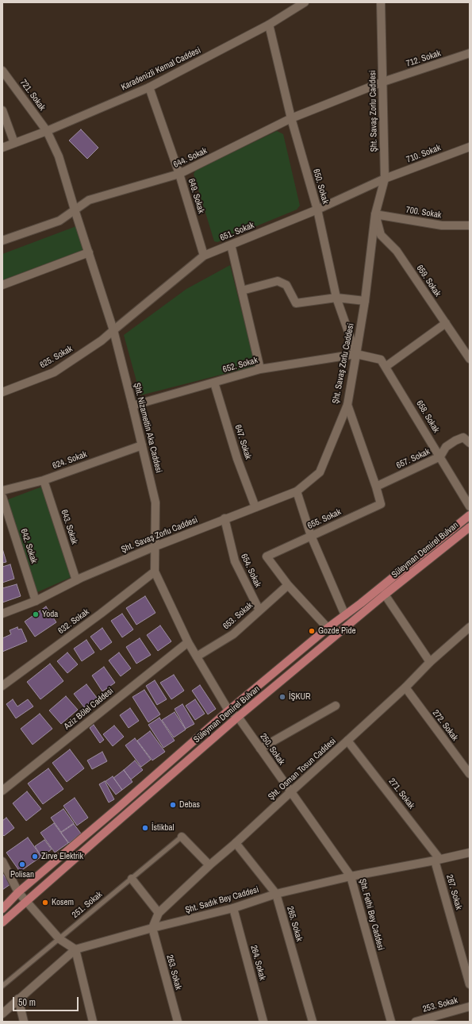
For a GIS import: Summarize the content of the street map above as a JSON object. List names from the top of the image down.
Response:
{
  "streets": {
    "main road": ["Süleyman Demirel Bulvarı"],
    "street": [
      "712. Sokak",
      "Karadenizli Kemal Caddesi",
      "721. Sokak",
      "Şht. Savaş Zorlu Caddesi",
      "710. Sokak",
      "644. Sokak",
      "650. Sokak",
      "649. Sokak",
      "700. Sokak",
      "651. Sokak",
      "659. Sokak",
      "625. Sokak",
      "652. Sokak",
      "658. Sokak",
      "Şht. Nizamettin Aka Caddesi",
      "647. Sokak",
      "657. Sokak",
      "624. Sokak",
      "655. Sokak",
      "643. Sokak",
      "642. Sokak",
      "654. Sokak",
      "653. Sokak",
      "632. Sokak",
      "Aziz Bölel Caddesi",
      "272. Sokak",
      "250. Sokak",
      "Şht. Osman Tosun Caddesi",
      "271. Sokak",
      "267. Sokak",
      "Şht. Sadık Bey Caddesi",
      "Şht. Fethi Bey Caddesi",
      "265. Sokak",
      "264. Sokak",
      "263. Sokak",
      "253. Sokak"
    ],
    "lane": ["251. Sokak"]
  },
  "crossings": [
    ["712. Sokak", "Şht. Savaş Zorlu Caddesi"],
    ["712. Sokak", "644. Sokak"],
    ["Karadenizli Kemal Caddesi", "721. Sokak"],
    ["Karadenizli Kemal Caddesi", "650. Sokak"],
    ["Karadenizli Kemal Caddesi", "649. Sokak"],
    ["Karadenizli Kemal Caddesi", "Şht. Nizamettin Aka Caddesi"],
    ["721. Sokak", "Şht. Nizamettin Aka Caddesi"],
    ["Şht. Savaş Zorlu Caddesi", "710. Sokak"],
    ["Şht. Savaş Zorlu Caddesi", "644. Sokak"],
    ["Şht. Savaş Zorlu Caddesi", "650. Sokak"],
    ["Şht. Savaş Zorlu Caddesi", "700. Sokak"],
    ["Şht. Savaş Zorlu Caddesi", "651. Sokak"],
    ["Şht. Savaş Zorlu Caddesi", "659. Sokak"],
    ["Şht. Savaş Zorlu Caddesi", "652. Sokak"],
    ["Şht. Savaş Zorlu Caddesi", "658. Sokak"],
    ["Şht. Savaş Zorlu Caddesi", "Şht. Nizamettin Aka Caddesi"],
    ["Şht. Savaş Zorlu Caddesi", "647. Sokak"],
    ["Şht. Savaş Zorlu Caddesi", "655. Sokak"],
    ["Şht. Savaş Zorlu Caddesi", "643. Sokak"],
    ["Şht. Savaş Zorlu Caddesi", "642. Sokak"],
    ["Şht. Savaş Zorlu Caddesi", "654. Sokak"],
    ["710. Sokak", "651. Sokak"],
    ["644. Sokak", "650. Sokak"],
    ["644. Sokak", "649. Sokak"],
    ["644. Sokak", "Şht. Nizamettin Aka Caddesi"],
    ["650. Sokak", "651. Sokak"],
    ["650. Sokak", "652. Sokak"],
    ["650. Sokak", "658. Sokak"],
    ["649. Sokak", "651. Sokak"],
    ["700. Sokak", "659. Sokak"],
    ["651. Sokak", "625. Sokak"],
    ["651. Sokak", "Şht. Nizamettin Aka Caddesi"],
    ["625. Sokak", "Şht. Nizamettin Aka Caddesi"],
    ["652. Sokak", "658. Sokak"],
    ["652. Sokak", "Şht. Nizamettin Aka Caddesi"],
    ["652. Sokak", "647. Sokak"],
    ["658. Sokak", "657. Sokak"],
    ["Şht. Nizamettin Aka Caddesi", "624. Sokak"],
    ["Şht. Nizamettin Aka Caddesi", "Süleyman Demirel Bulvarı"],
    ["Şht. Nizamettin Aka Caddesi", "653. Sokak"],
    ["Şht. Nizamettin Aka Caddesi", "632. Sokak"],
    ["Şht. Nizamettin Aka Caddesi", "Aziz Bölel Caddesi"],
    ["Şht. Nizamettin Aka Caddesi", "250. Sokak"],
    ["657. Sokak", "655. Sokak"],
    ["624. Sokak", "643. Sokak"],
    ["655. Sokak", "Süleyman Demirel Bulvarı"],
    ["655. Sokak", "653. Sokak"],
    ["Süleyman Demirel Bulvarı", "250. Sokak"],
    ["654. Sokak", "653. Sokak"],
    ["272. Sokak", "Şht. Osman Tosun Caddesi"],
    ["250. Sokak", "Şht. Osman Tosun Caddesi"],
    ["250. Sokak", "Şht. Fethi Bey Caddesi"],
    ["Şht. Osman Tosun Caddesi", "271. Sokak"],
    ["Şht. Osman Tosun Caddesi", "Şht. Sadık Bey Caddesi"],
    ["Şht. Osman Tosun Caddesi", "Şht. Fethi Bey Caddesi"],
    ["Şht. Osman Tosun Caddesi", "265. Sokak"],
    ["Şht. Osman Tosun Caddesi", "263. Sokak"],
    ["271. Sokak", "267. Sokak"],
    ["271. Sokak", "Şht. Sadık Bey Caddesi"],
    ["267. Sokak", "Şht. Sadık Bey Caddesi"],
    ["Şht. Sadık Bey Caddesi", "Şht. Fethi Bey Caddesi"],
    ["Şht. Sadık Bey Caddesi", "265. Sokak"],
    ["Şht. Sadık Bey Caddesi", "264. Sokak"],
    ["Şht. Sadık Bey Caddesi", "263. Sokak"]
  ],
  "places": [
    "Yoda",
    "Gozde Pide",
    "İŞKUR",
    "Debas",
    "İstikbal",
    "Zirve Elektrik",
    "Polisan",
    "Kosem"
  ],
  "scale_bar": "50 m"
}
